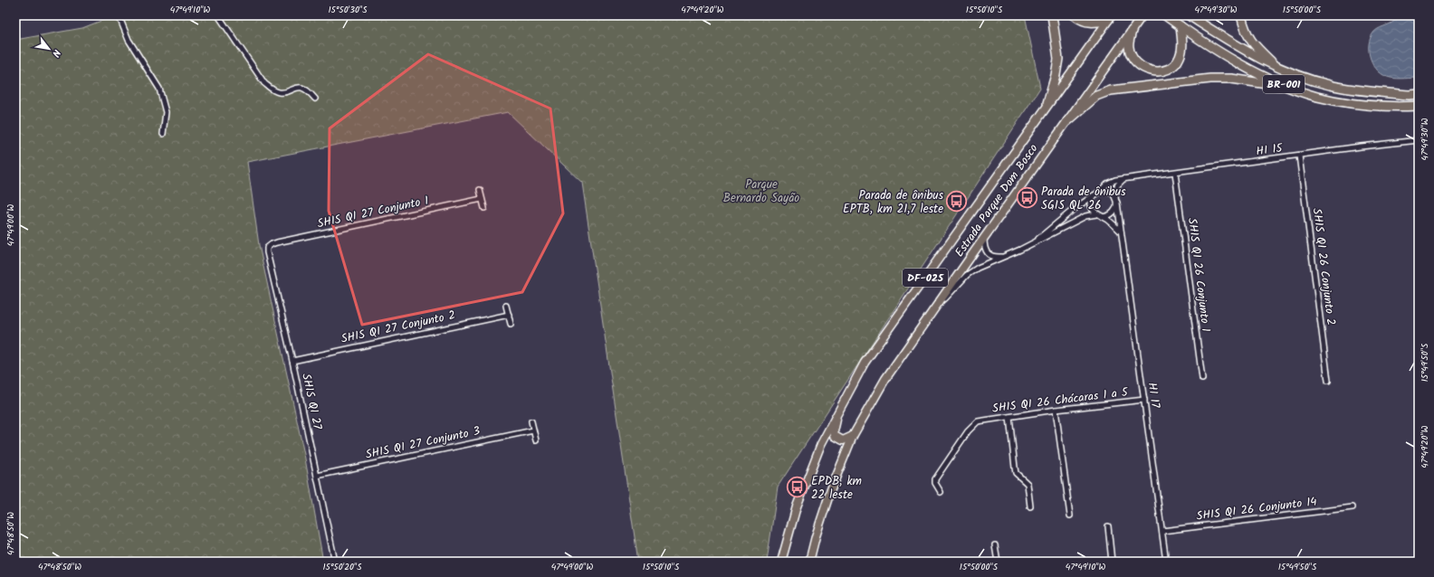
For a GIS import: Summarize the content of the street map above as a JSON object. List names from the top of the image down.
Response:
{
  "streets": {
    "highway": ["BR-001"],
    "main road": ["Estrada Parque Dom Bosco", "DF-025"],
    "street": [
      "HI 15",
      "SHIS QI 27 Conjunto 1",
      "SHIS QI 26 Conjunto 2",
      "SHIS QI 26 Conjunto 1",
      "SHIS QI 27 Conjunto 2",
      "HI 17",
      "SHIS QI 26 Chácaras 1 a 5",
      "SHIS QI 27",
      "SHIS QI 27 Conjunto 3",
      "SHIS QI 26 Conjunto 14"
    ]
  },
  "crossings": [
    ["HI 15", "SHIS QI 26 Conjunto 2"],
    ["HI 15", "SHIS QI 26 Conjunto 1"],
    ["HI 15", "HI 17"],
    ["SHIS QI 27 Conjunto 1", "SHIS QI 27"],
    ["SHIS QI 27 Conjunto 2", "SHIS QI 27"],
    ["HI 17", "SHIS QI 26 Chácaras 1 a 5"],
    ["HI 17", "SHIS QI 26 Conjunto 14"],
    ["SHIS QI 27", "SHIS QI 27 Conjunto 3"]
  ],
  "parks": ["Parque Bernardo Sayão"],
  "places": {
    "bus stop": ["Parada de ônibus SGIS QL 26", "Parada de ônibus EPTB, km 21,7 leste", "EPDB, km 22 leste"]
  },
  "north": "bottom right",
  "coordinates": [
    "47°49'10\"W",
    "15°50'30\"S",
    "47°49'20\"W",
    "15°50'10\"S",
    "47°49'30\"W",
    "15°50'00\"S",
    "47°49'00\"W",
    "15°49'50\"S",
    "47°48'50\"W",
    "15°50'20\"S"
  ]
}
